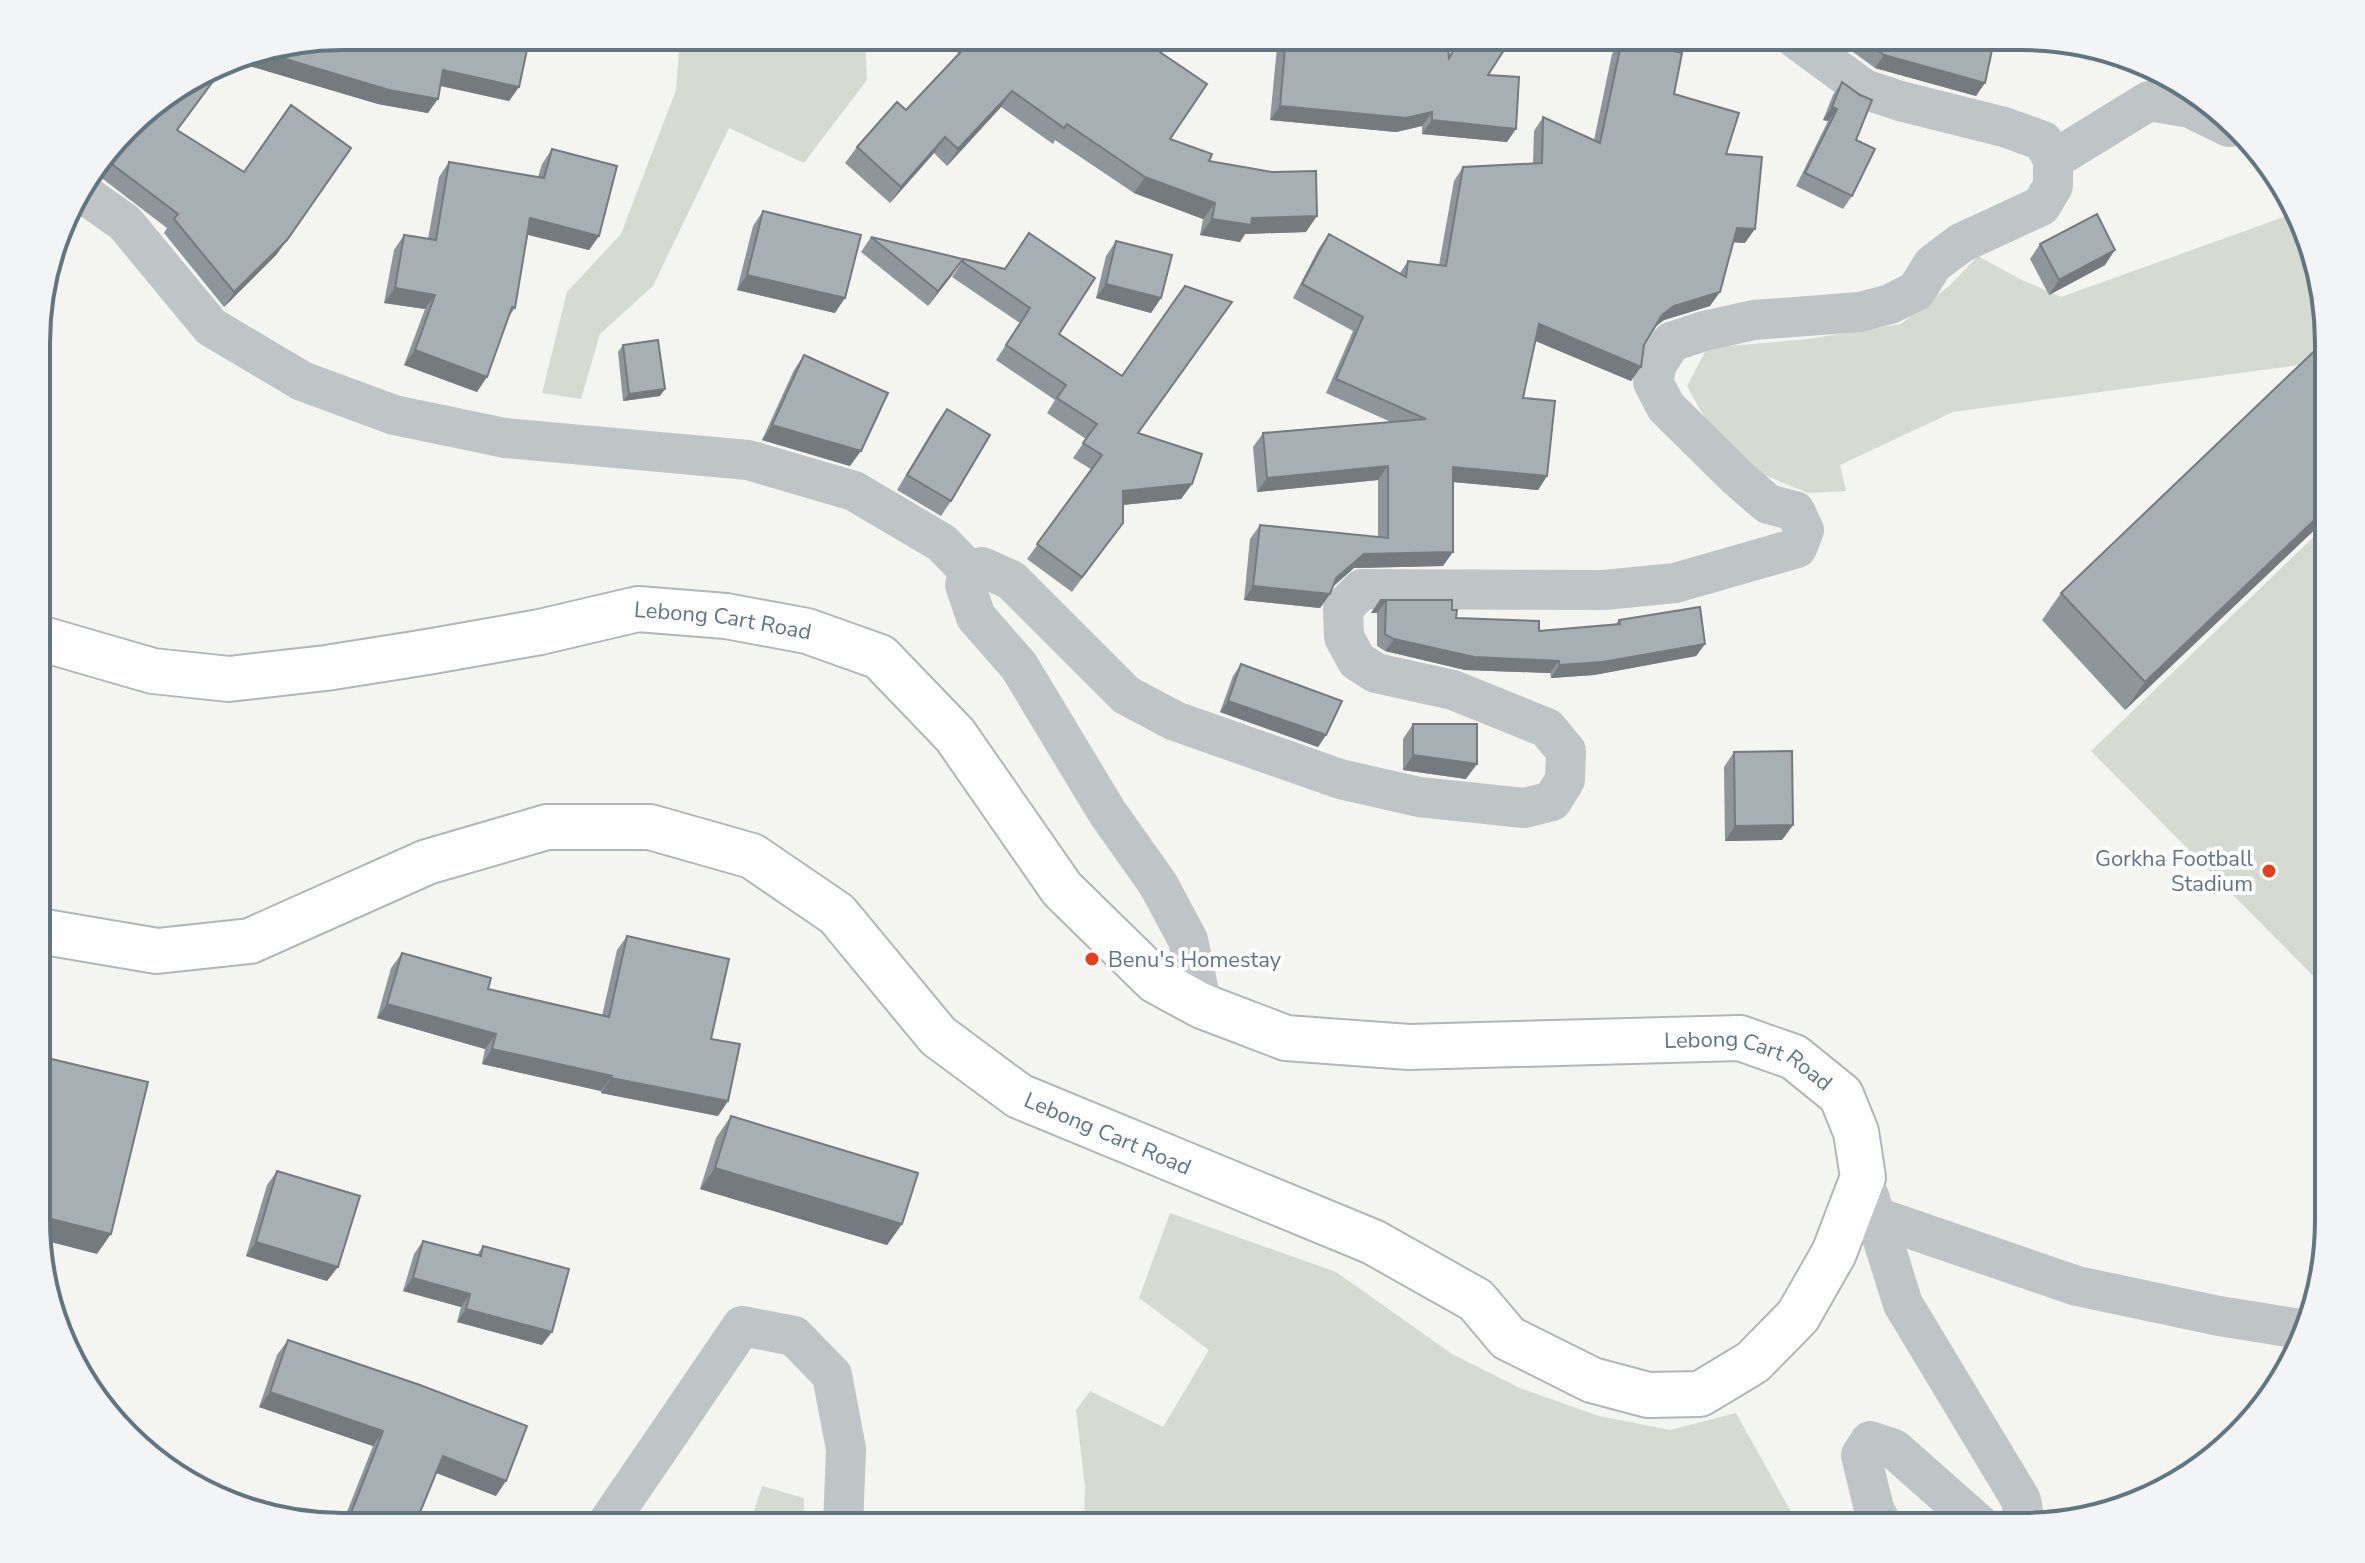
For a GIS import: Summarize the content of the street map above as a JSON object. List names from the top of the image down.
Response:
{
  "streets": {
    "highway": ["Lebong Cart Road"]
  },
  "places": ["Gorkha Football Stadium", "Benu's Homestay"]
}
